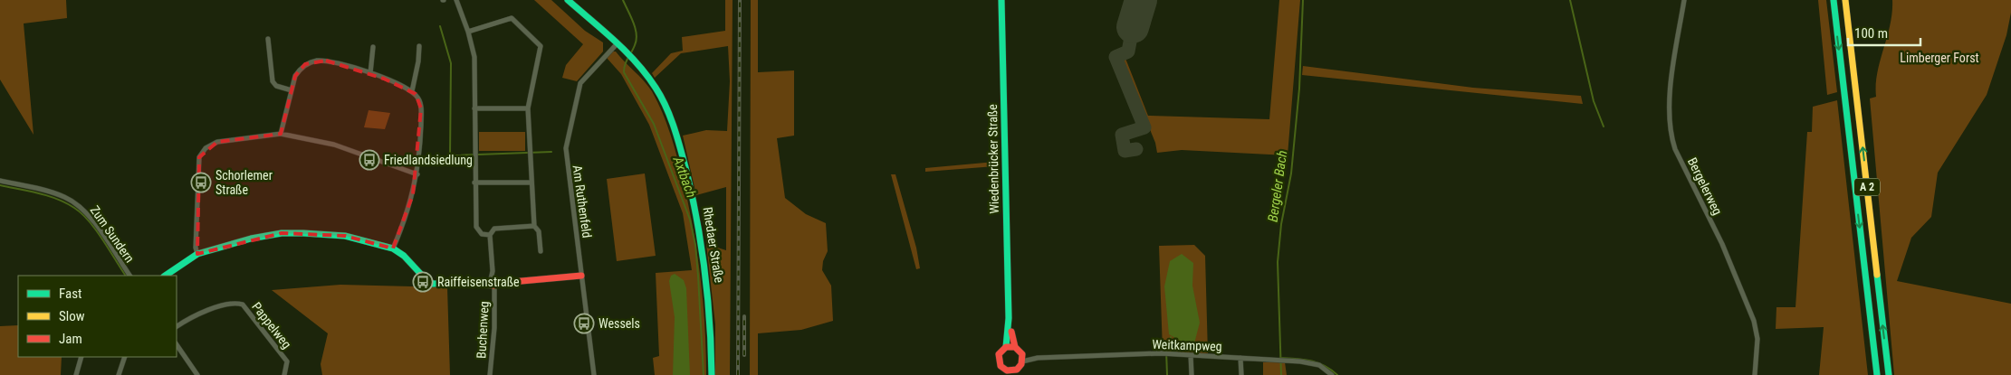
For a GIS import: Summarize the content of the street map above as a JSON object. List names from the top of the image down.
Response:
{
  "streets": {
    "main road": ["Wiedenbrücker Straße", "A 2", "Rhedaer Straße"],
    "street": [
      "Bergelerweg",
      "Am Ruthenfeld",
      "Zum Sundern",
      "Pappelweg",
      "Buchenweg",
      "Weitkampweg"
    ]
  },
  "crossings": [
    ["Am Ruthenfeld", "Rhedaer Straße"]
  ],
  "water": ["Axtbach", "Bergeler Bach"],
  "parks": ["Limberger Forst"],
  "places": {
    "bus stop": [
      "Friedlandsiedlung",
      "Schorlemer Straße",
      "Raiffeisenstraße",
      "Wessels"
    ]
  },
  "legend": ["Fast", "Slow", "Jam"],
  "scale_bar": "100 m"
}
